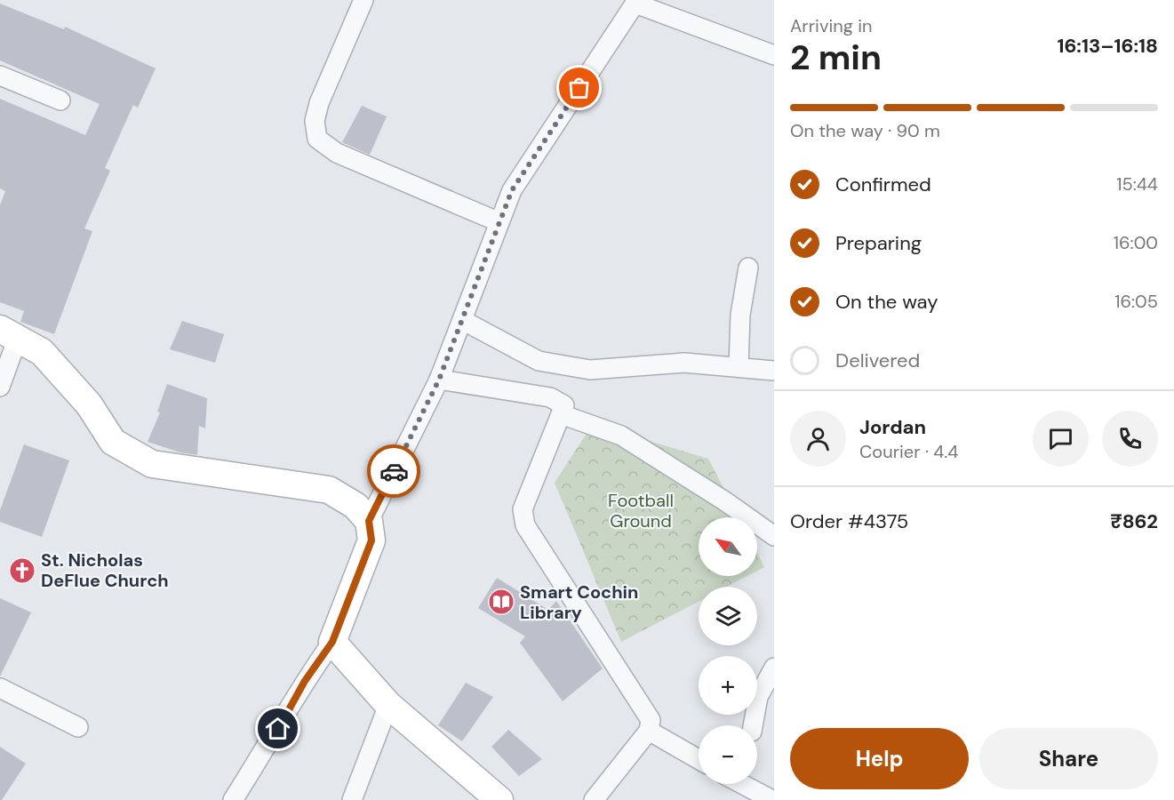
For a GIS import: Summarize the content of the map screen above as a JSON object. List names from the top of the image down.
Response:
{
  "parks": ["Football Ground"],
  "places": {
    "church": ["St. Nicholas DeFlue Church"],
    "library": ["Smart Cochin Library"]
  },
  "north": "top left",
  "page": {
    "heading": ["2 min", "Arriving in", "16:13–16:18"],
    "panel": [
      "Jordan",
      "Courier · 4.4",
      "Order #4375",
      "₹862"
    ],
    "bar": "On the way · 90 m",
    "list": [
      ["Confirmed", "15:44"],
      ["Preparing", "16:00"],
      ["On the way", "16:05"],
      "Delivered"
    ],
    "map_buttons": ["+", "−"],
    "buttons": ["Help", "Share"]
  }
}
